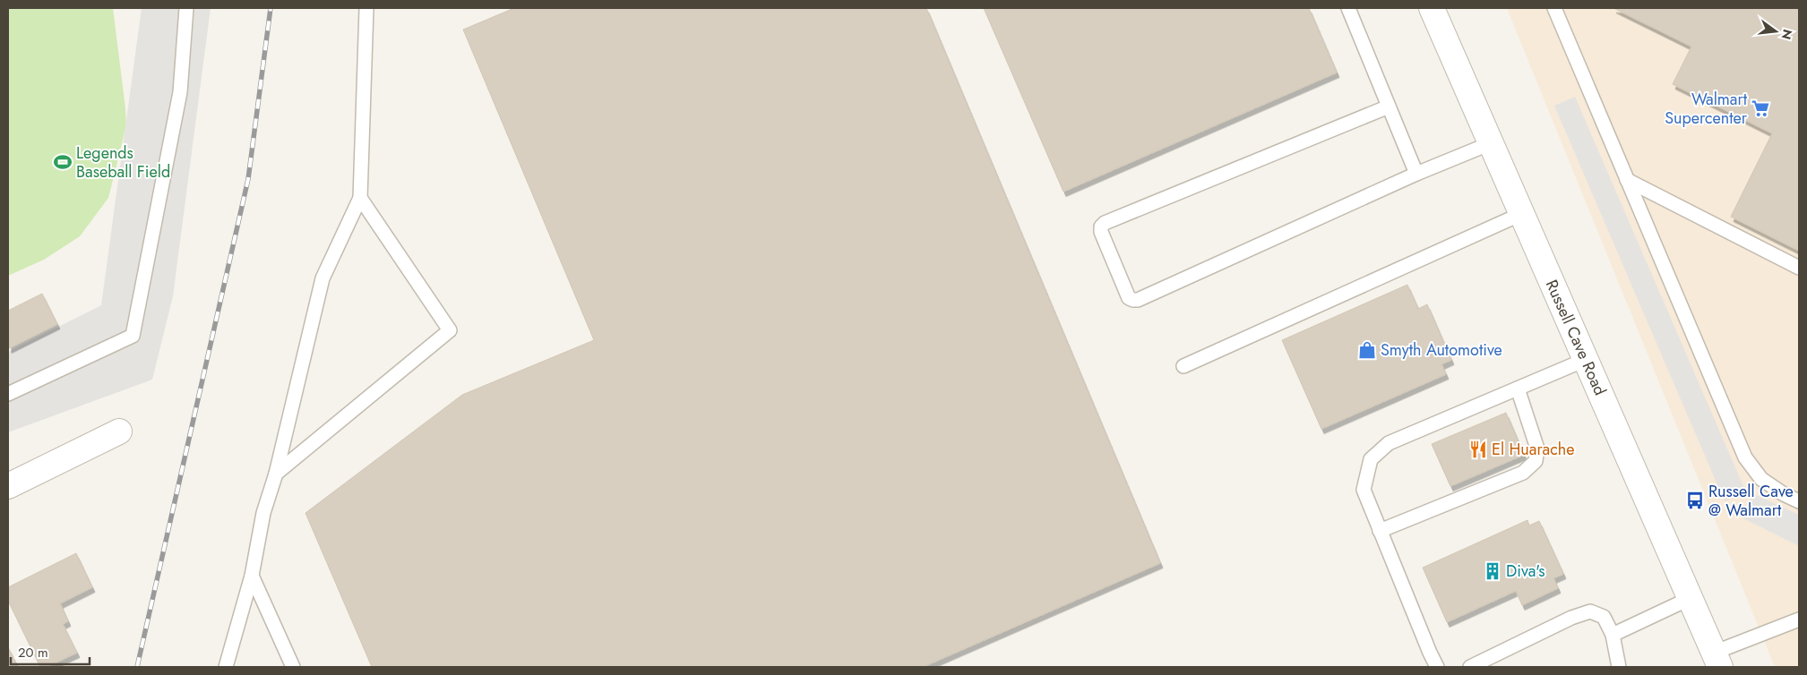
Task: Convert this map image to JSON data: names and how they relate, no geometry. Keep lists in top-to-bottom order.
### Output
{
  "streets": {
    "street": ["Russell Cave Road"]
  },
  "places": {
    "supermarket": ["Walmart Supercenter"],
    "sports": ["Legends Baseball Field"],
    "shop": ["Smyth Automotive"],
    "restaurant": ["El Huarache"],
    "bus stop": ["Russell Cave @ Walmart"],
    "building": ["Diva's"]
  },
  "scale_bar": "20 m",
  "north": "right"
}
